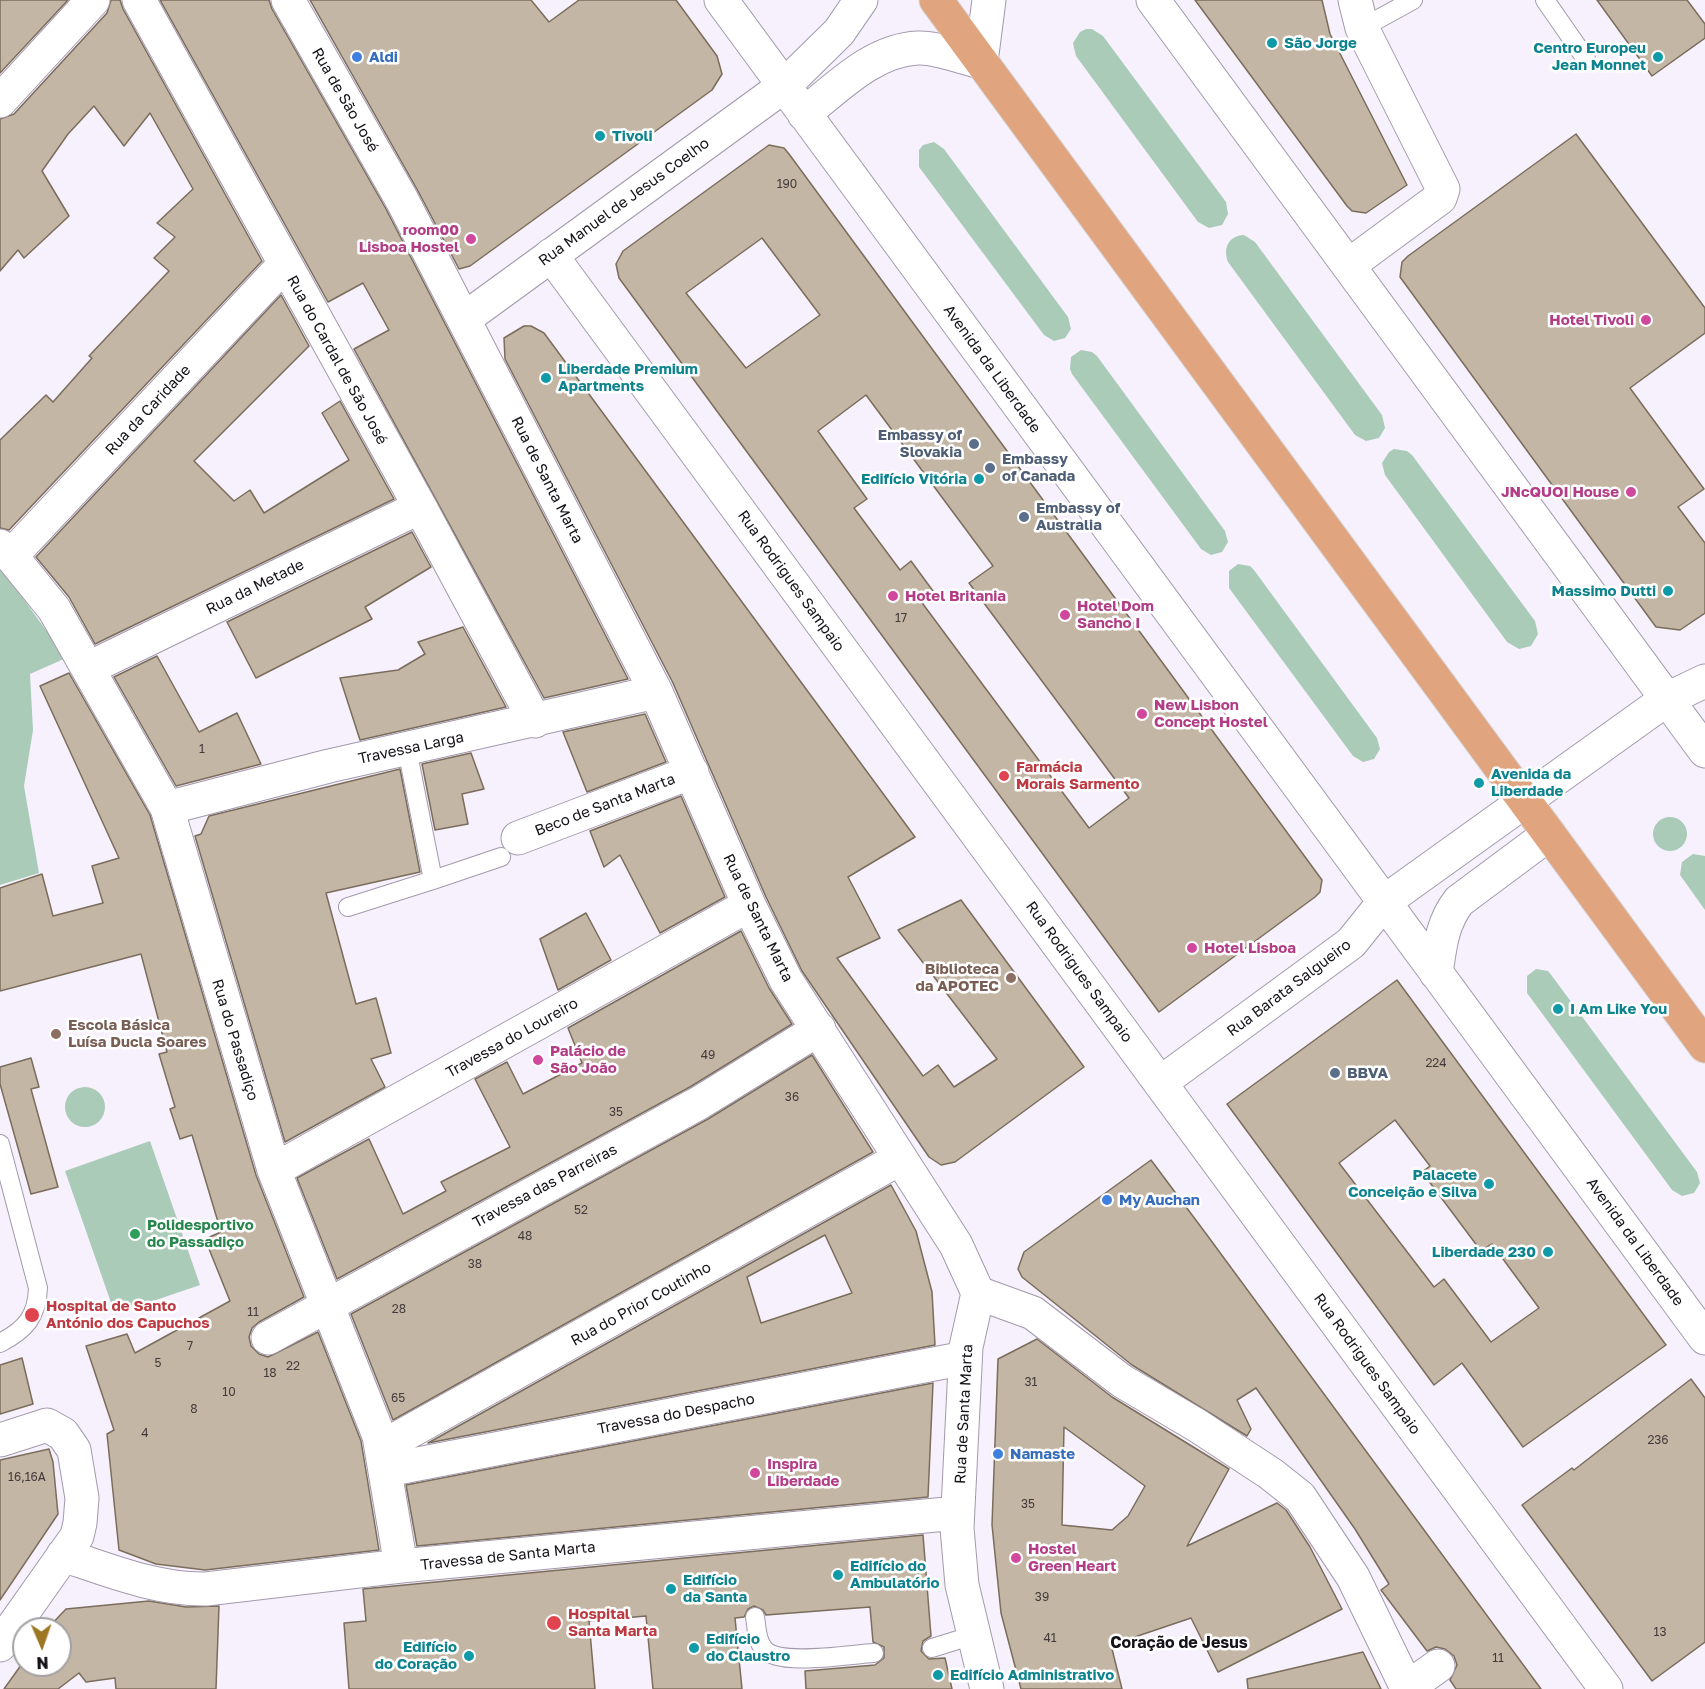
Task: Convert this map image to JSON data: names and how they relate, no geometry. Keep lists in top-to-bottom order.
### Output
{
  "streets": {
    "street": [
      "Rua de São José",
      "Rua Manuel de Jesus Coelho",
      "Rua do Cardal de São José",
      "Avenida da Liberdade",
      "Rua da Caridade",
      "Rua de Santa Marta",
      "Rua Rodrigues Sampaio",
      "Rua da Metade",
      "Travessa Larga",
      "Beco de Santa Marta",
      "Rua Barata Salgueiro",
      "Travessa do Loureiro",
      "Rua do Passadiço",
      "Travessa das Parreiras",
      "Rua do Prior Coutinho",
      "Travessa do Despacho",
      "Travessa de Santa Marta"
    ]
  },
  "crossings": [
    ["Rua de São José", "Rua de Santa Marta"],
    ["Rua Manuel de Jesus Coelho", "Avenida da Liberdade"],
    ["Rua Manuel de Jesus Coelho", "Rua de Santa Marta"],
    ["Rua Manuel de Jesus Coelho", "Rua Rodrigues Sampaio"],
    ["Rua do Cardal de São José", "Rua da Caridade"],
    ["Rua do Cardal de São José", "Rua da Metade"],
    ["Rua do Cardal de São José", "Travessa Larga"],
    ["Avenida da Liberdade", "Rua Barata Salgueiro"],
    ["Rua da Caridade", "Rua do Passadiço"],
    ["Rua de Santa Marta", "Travessa Larga"],
    ["Rua de Santa Marta", "Beco de Santa Marta"],
    ["Rua de Santa Marta", "Travessa do Loureiro"],
    ["Rua de Santa Marta", "Travessa das Parreiras"],
    ["Rua de Santa Marta", "Rua do Prior Coutinho"],
    ["Rua de Santa Marta", "Travessa do Despacho"],
    ["Rua de Santa Marta", "Travessa de Santa Marta"],
    ["Rua Rodrigues Sampaio", "Rua Barata Salgueiro"],
    ["Rua da Metade", "Rua do Passadiço"],
    ["Travessa Larga", "Rua do Passadiço"],
    ["Travessa do Loureiro", "Rua do Passadiço"],
    ["Rua do Passadiço", "Travessa das Parreiras"],
    ["Rua do Passadiço", "Rua do Prior Coutinho"],
    ["Rua do Passadiço", "Travessa do Despacho"],
    ["Rua do Passadiço", "Travessa de Santa Marta"],
    ["Rua do Prior Coutinho", "Travessa do Despacho"]
  ],
  "districts": ["Coração de Jesus"],
  "places": [
    "São Jorge",
    "Aldi",
    "Centro Europeu Jean Monnet",
    "Tivoli",
    "room00 Lisboa Hostel",
    "Hotel Tivoli",
    "Liberdade Premium Apartments",
    "Embassy of Slovakia",
    "Embassy of Canada",
    "Edifício Vitória",
    "JNcQUOI House",
    "Embassy of Australia",
    "Massimo Dutti",
    "Hotel Britania",
    "Hotel Dom Sancho I",
    "New Lisbon Concept Hostel",
    "Farmácia Morais Sarmento",
    "Avenida da Liberdade",
    "Hotel Lisboa",
    "Biblioteca da APOTEC",
    "I Am Like You",
    "Escola Básica Luísa Ducla Soares",
    "Palácio de São João",
    "BBVA",
    "Palacete Conceição e Silva",
    "My Auchan",
    "Polidesportivo do Passadiço",
    "Liberdade 230",
    "Hospital de Santo António dos Capuchos",
    "Namaste",
    "Inspira Liberdade",
    "Hostel Green Heart",
    "Edifício do Ambulatório",
    "Edifício da Santa",
    "Hospital Santa Marta",
    "Edifício do Claustro",
    "Edifício do Coração",
    "Edifício Administrativo"
  ],
  "house_numbers": [
    "190",
    "17",
    "1",
    "49",
    "224",
    "36",
    "35",
    "52",
    "48",
    "38",
    "28",
    "11",
    "7",
    "5",
    "22",
    "18",
    "31",
    "10",
    "65",
    "8",
    "4",
    "236",
    "16,16A",
    "35",
    "39",
    "13",
    "41",
    "11"
  ],
  "north": "bottom"
}
